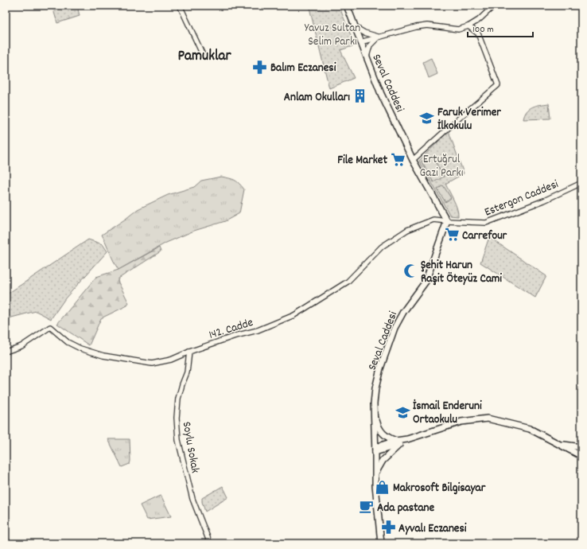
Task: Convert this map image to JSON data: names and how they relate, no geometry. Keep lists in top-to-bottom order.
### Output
{
  "streets": {
    "main road": ["Seval Caddesi"],
    "street": ["Estergon Caddesi", "142. Cadde", "Soylu Sokak"]
  },
  "crossings": [
    ["Seval Caddesi", "Estergon Caddesi"],
    ["Seval Caddesi", "142. Cadde"],
    ["Estergon Caddesi", "142. Cadde"],
    ["142. Cadde", "Soylu Sokak"]
  ],
  "districts": ["Pamuklar"],
  "parks": ["Yavuz Sultan Selim Parkı", "Ertuğrul Gazi Parkı"],
  "places": {
    "pharmacy": ["Balım Eczanesi", "Ayvalı Eczanesi"],
    "building": ["Anlam Okulları"],
    "school or university": ["Faruk Verimer İlkokulu", "İsmail Enderuni Ortaokulu"],
    "supermarket": ["File Market", "Carrefour"],
    "mosque": ["Şehit Harun Raşit Öteyüz Cami"],
    "shop": ["Makrosoft Bilgisayar"],
    "cafe": ["Ada pastane"]
  },
  "scale_bar": "100 m"
}
